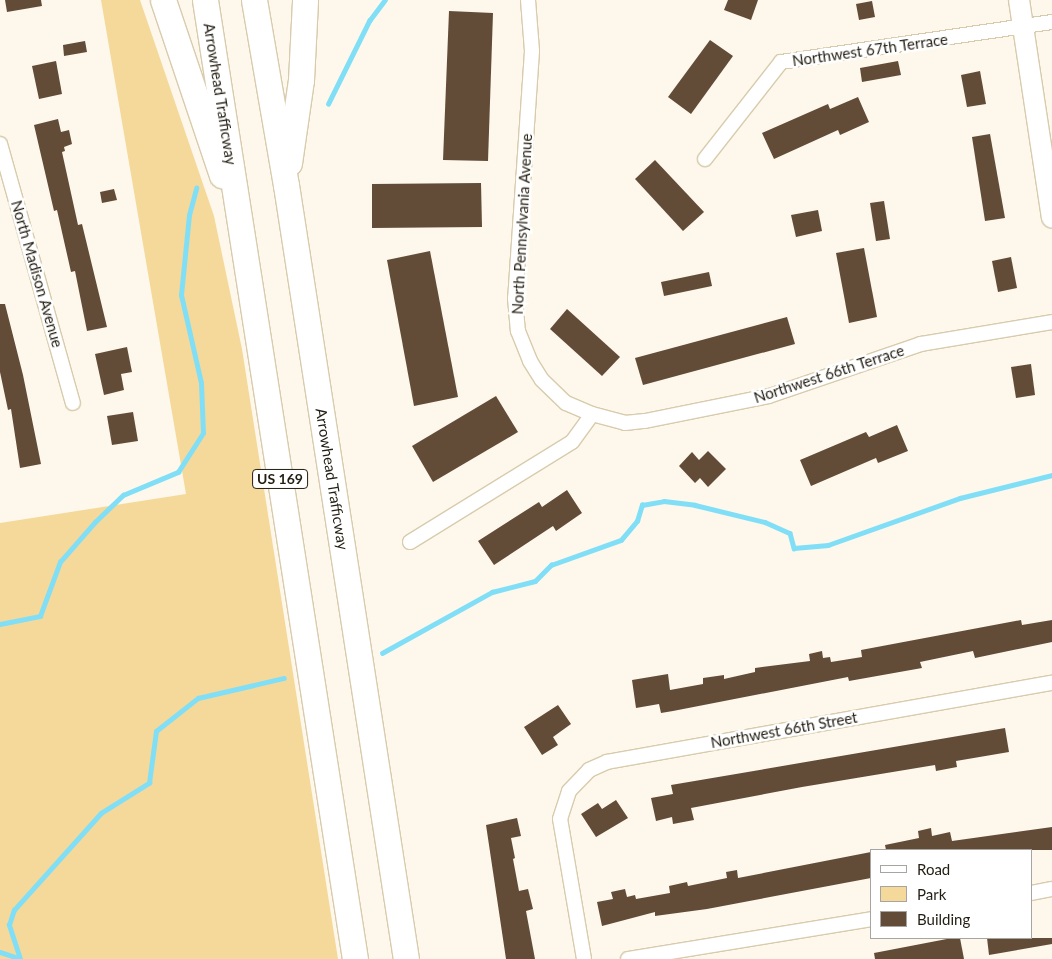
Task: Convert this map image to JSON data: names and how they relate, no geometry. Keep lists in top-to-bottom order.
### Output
{
  "streets": {
    "highway": ["Arrowhead Trafficway", "US 169"],
    "street": [
      "Northwest 67th Terrace",
      "North Pennsylvania Avenue",
      "North Madison Avenue",
      "Northwest 66th Terrace",
      "Northwest 66th Street"
    ]
  },
  "crossings": [
    ["North Pennsylvania Avenue", "Northwest 66th Terrace"]
  ],
  "legend": ["Road", "Park", "Building"]
}
